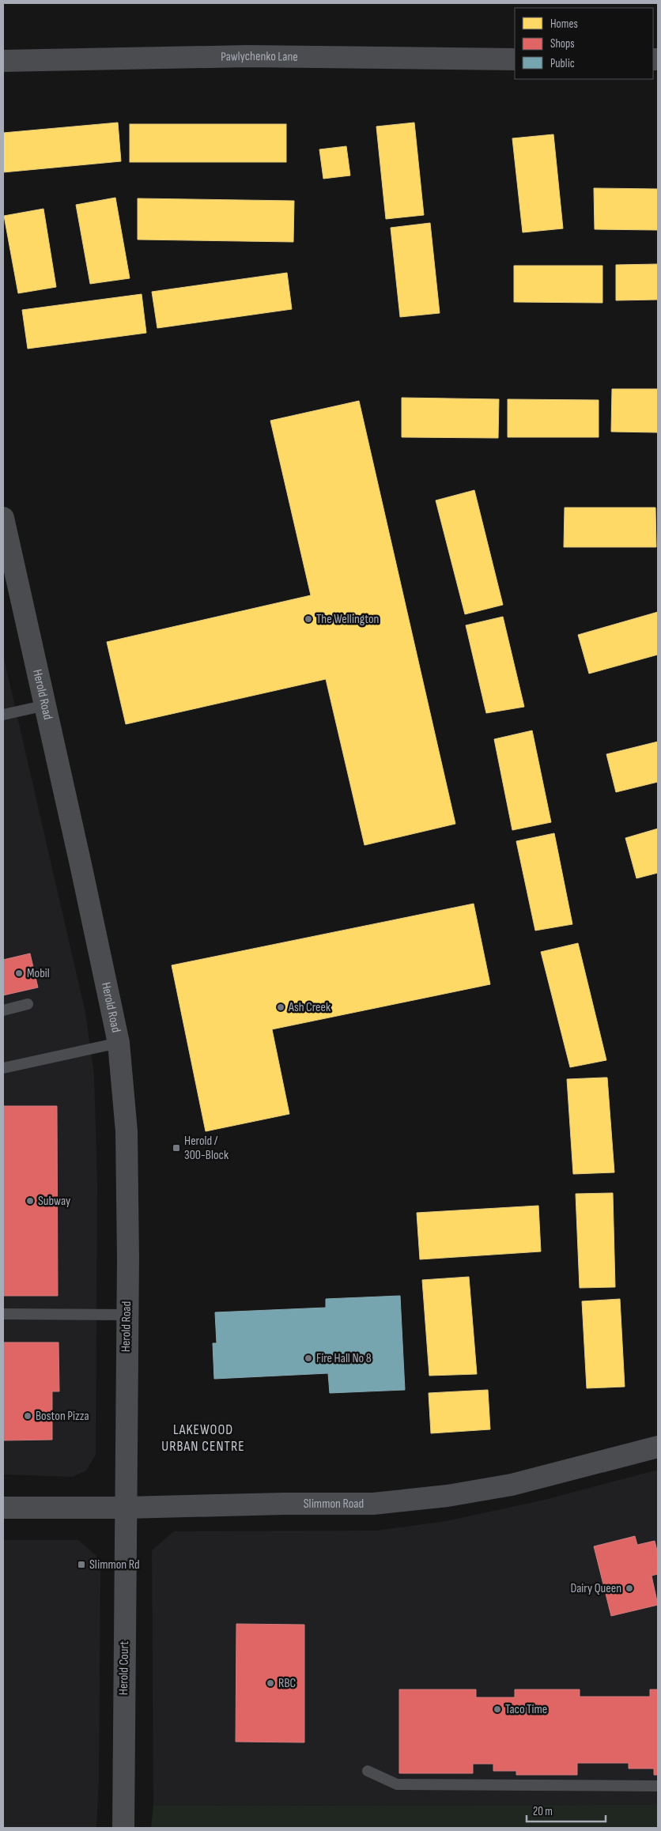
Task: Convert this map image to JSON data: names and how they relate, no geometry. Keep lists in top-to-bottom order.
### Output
{
  "streets": {
    "street": [
      "Pawlychenko Lane",
      "Herold Road",
      "Slimmon Road",
      "Herold Court"
    ]
  },
  "crossings": [
    ["Herold Road", "Slimmon Road"],
    ["Herold Road", "Herold Court"],
    ["Slimmon Road", "Herold Court"]
  ],
  "districts": ["LAKEWOOD URBAN CENTRE"],
  "places": {
    "other": [
      "The Wellington",
      "Mobil",
      "Ash Creek",
      "Subway",
      "Fire Hall No 8",
      "Boston Pizza",
      "Dairy Queen",
      "RBC",
      "Taco Time"
    ],
    "transit": ["Herold / 300-Block", "Slimmon Rd"]
  },
  "legend": ["Homes", "Shops", "Public"],
  "scale_bar": "20 m"
}
